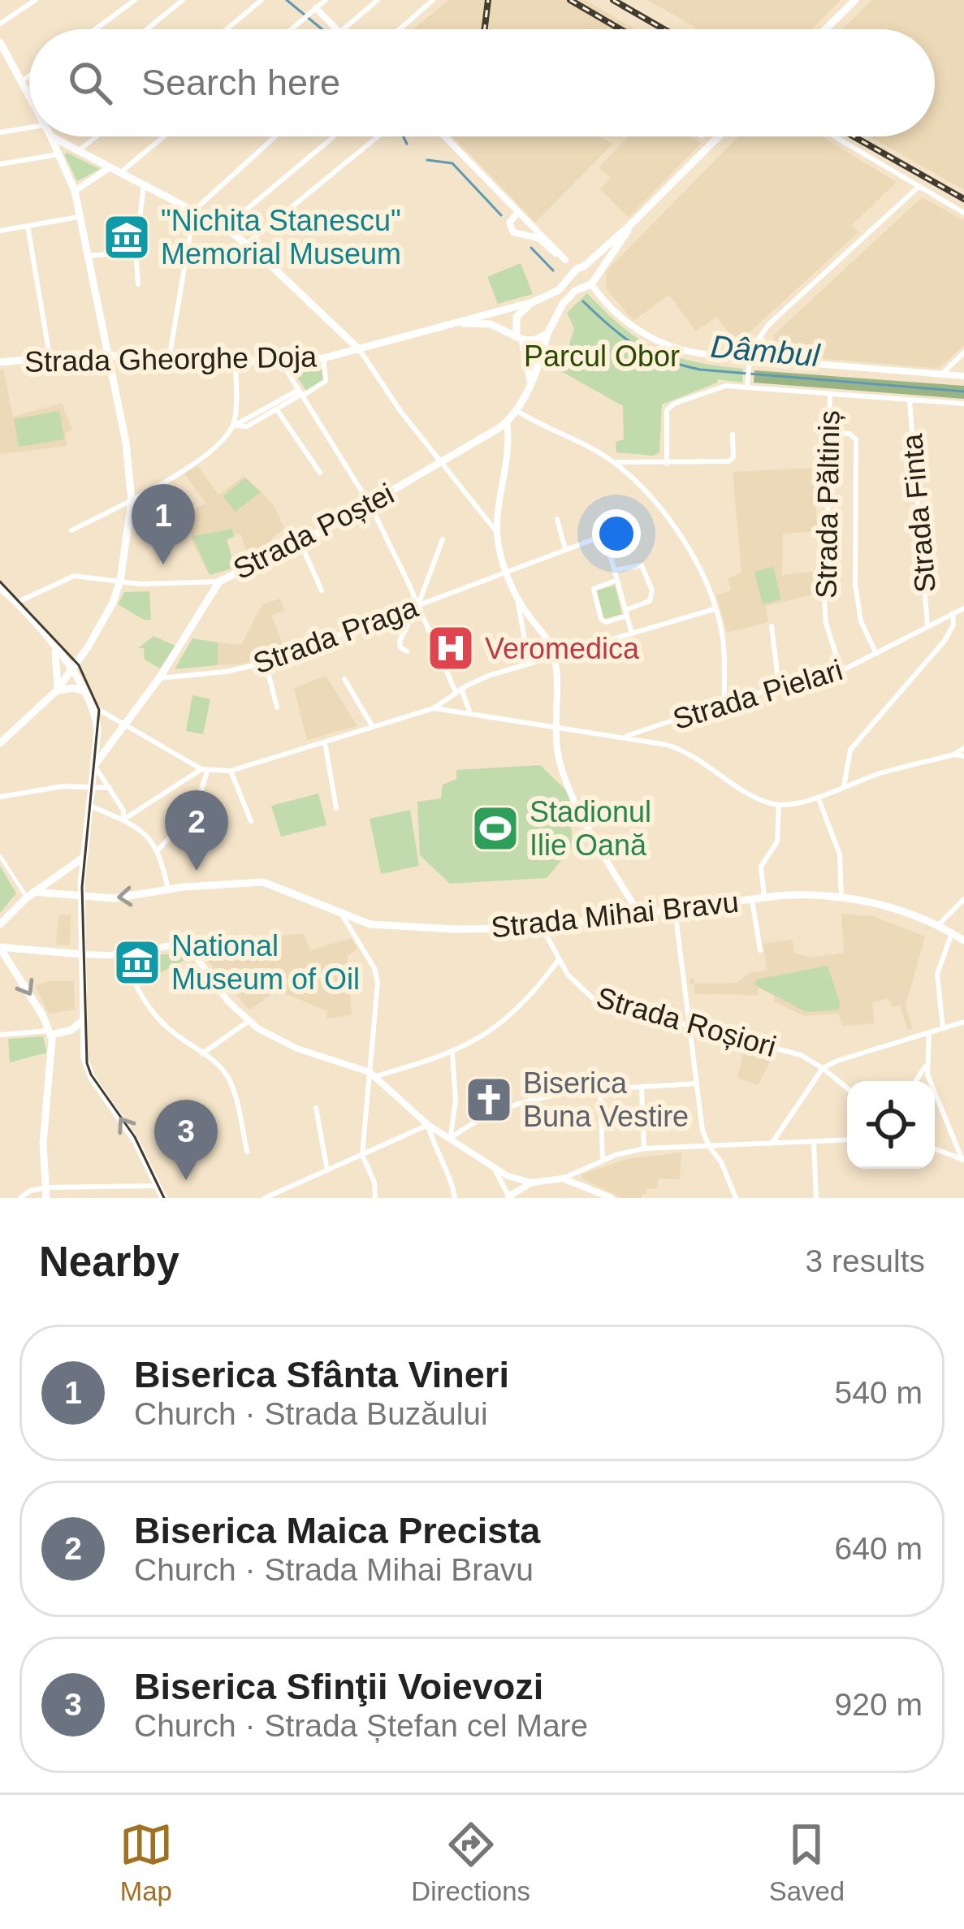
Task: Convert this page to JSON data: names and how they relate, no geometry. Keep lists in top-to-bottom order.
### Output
{
  "streets": {
    "main road": ["Strada Gheorghe Doja", "Strada Poștei", "Strada Mihai Bravu"],
    "street": [
      "Strada Păltiniș",
      "Strada Finta",
      "Strada Praga",
      "Strada Pielari",
      "Strada Roșiori"
    ]
  },
  "crossings": [
    ["Strada Gheorghe Doja", "Strada Poștei"],
    ["Strada Păltiniș", "Strada Pielari"],
    ["Strada Finta", "Strada Pielari"],
    ["Strada Poștei", "Strada Praga"],
    ["Strada Mihai Bravu", "Strada Roșiori"]
  ],
  "water": ["Dâmbul"],
  "parks": ["Parcul Obor"],
  "places": {
    "museum": ["\"Nichita Stanescu\" Memorial Museum", "National Museum of Oil"],
    "hospital": ["Veromedica"],
    "sports": ["Stadionul Ilie Oană"],
    "church": ["Biserica Buna Vestire"]
  },
  "page": {
    "search": "Search here",
    "pins": ["1", "2", "3"],
    "heading": ["Nearby", "3 results"],
    "list": [
      {
        "mark": "1",
        "name": "Biserica Sfânta Vineri",
        "note": "Church · Strada Buzăului",
        "value": "540 m"
      },
      {
        "mark": "2",
        "name": "Biserica Maica Precista",
        "note": "Church · Strada Mihai Bravu",
        "value": "640 m"
      },
      {
        "mark": "3",
        "name": "Biserica Sfinţii Voievozi",
        "note": "Church · Strada Ștefan cel Mare",
        "value": "920 m"
      }
    ],
    "nav": ["Map", "Directions", "Saved"]
  }
}
